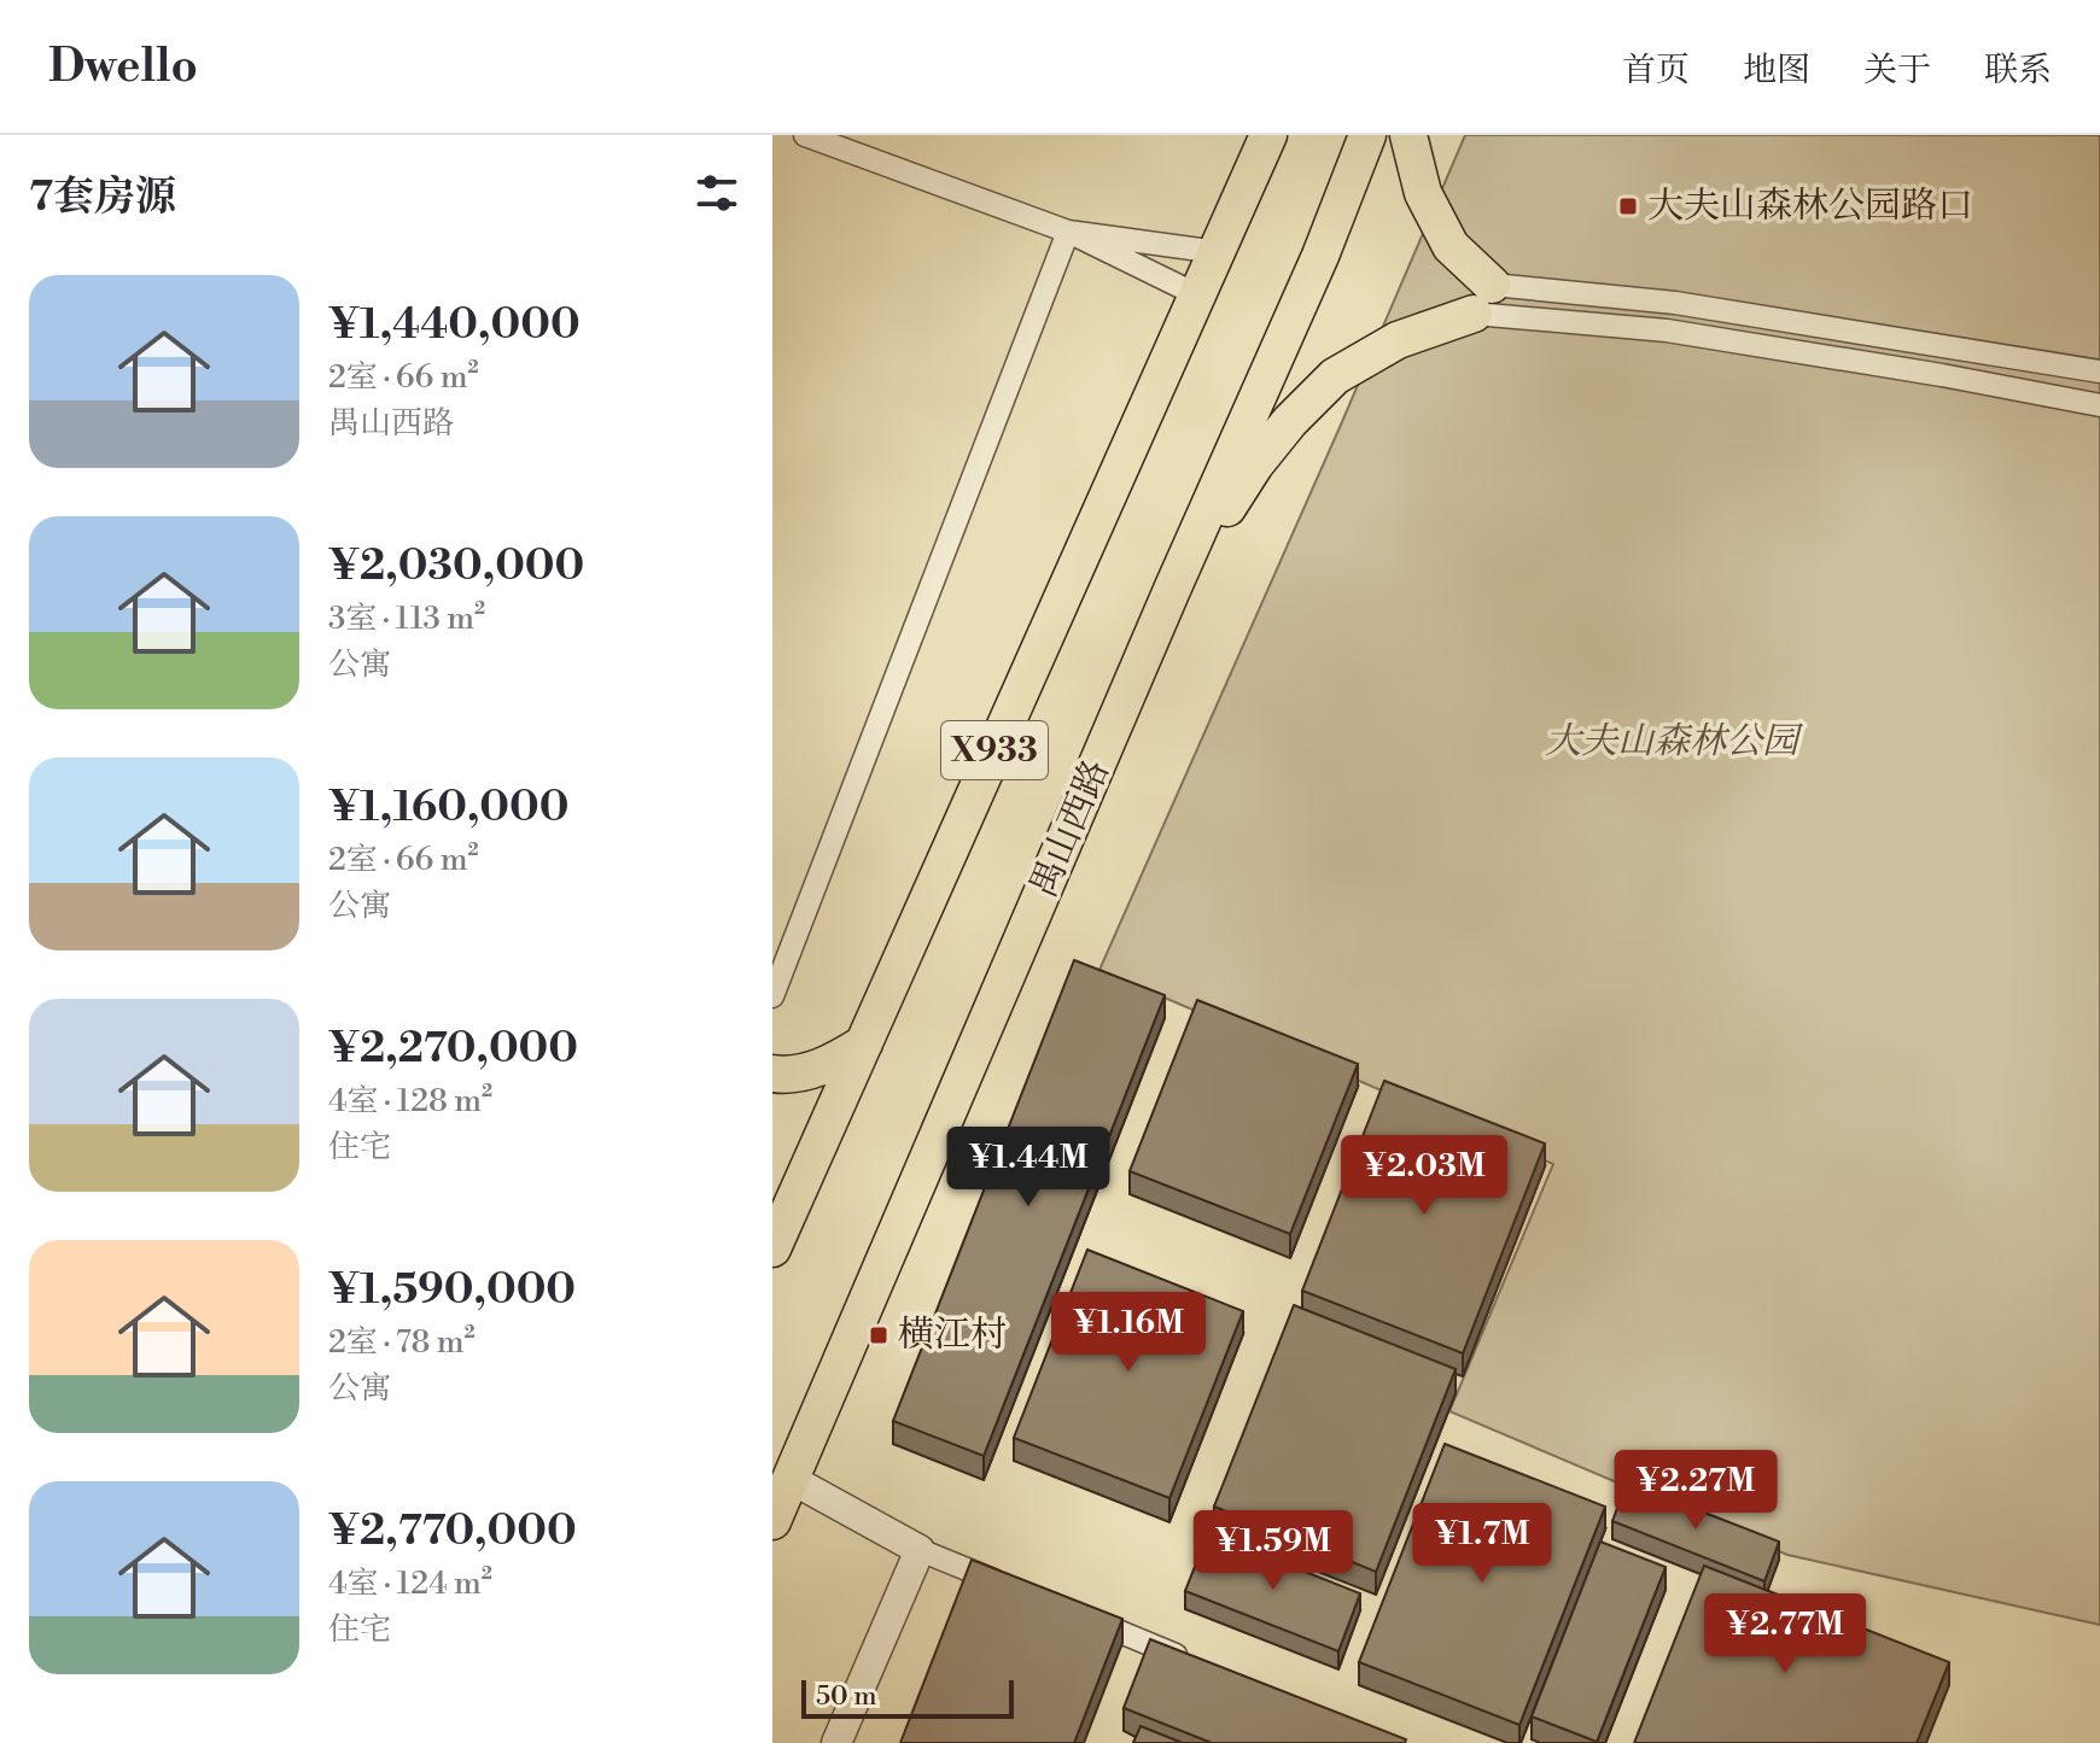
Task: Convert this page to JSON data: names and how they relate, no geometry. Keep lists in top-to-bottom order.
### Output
{
  "streets": {
    "main road": ["X933", "禺山西路"]
  },
  "parks": ["大夫山森林公园"],
  "places": {
    "transit": ["大夫山森林公园路口", "横江村"]
  },
  "scale_bar": "50 m",
  "page": {
    "header": "Dwello",
    "nav": [
      "首页",
      "地图",
      "关于",
      "联系"
    ],
    "heading": "7套房源",
    "list": [
      {
        "name": "¥1,440,000",
        "note": "2室 · 66 m² · 禺山西路"
      },
      {
        "name": "¥2,030,000",
        "note": "3室 · 113 m² · 公寓"
      },
      {
        "name": "¥1,160,000",
        "note": "2室 · 66 m² · 公寓"
      },
      {
        "name": "¥2,270,000",
        "note": "4室 · 128 m² · 住宅"
      },
      {
        "name": "¥1,590,000",
        "note": "2室 · 78 m² · 公寓"
      },
      {
        "name": "¥2,770,000",
        "note": "4室 · 124 m² · 住宅"
      }
    ],
    "price": [
      "¥1.44M",
      "¥2.03M",
      "¥1.16M",
      "¥2.27M",
      "¥1.7M",
      "¥1.59M",
      "¥2.77M"
    ],
    "scale": "50 m"
  }
}
